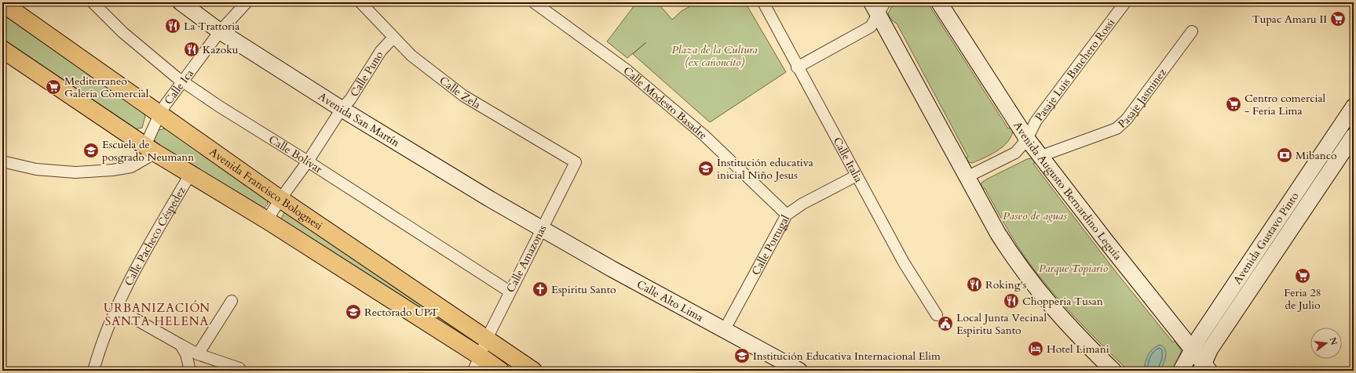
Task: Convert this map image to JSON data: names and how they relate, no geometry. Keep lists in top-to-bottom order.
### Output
{
  "streets": {
    "main road": [
      "Avenida San Martín",
      "Avenida Francisco Bolognesi",
      "Avenida Augusto Bernardino Leguía",
      "Avenida Gustavo Pinto",
      "Calle Alto Lima"
    ],
    "street": [
      "Pasaje Luis Banchero Rossi",
      "Calle Puno",
      "Calle Ica",
      "Calle Zela",
      "Pasaje Jasminez",
      "Calle Modesto Basadre",
      "Calle Bolívar",
      "Calle Italia",
      "Calle Pacheco Céspedez",
      "Calle Portugal",
      "Calle Amazonas"
    ]
  },
  "crossings": [
    ["Pasaje Luis Banchero Rossi", "Avenida Augusto Bernardino Leguía"],
    ["Calle Puno", "Calle Zela"],
    ["Calle Puno", "Avenida San Martín"],
    ["Calle Puno", "Calle Bolívar"],
    ["Calle Puno", "Avenida Francisco Bolognesi"],
    ["Calle Ica", "Avenida San Martín"],
    ["Calle Ica", "Calle Bolívar"],
    ["Calle Ica", "Avenida Francisco Bolognesi"],
    ["Calle Zela", "Calle Amazonas"],
    ["Pasaje Jasminez", "Avenida Augusto Bernardino Leguía"],
    ["Calle Modesto Basadre", "Calle Portugal"],
    ["Avenida San Martín", "Calle Amazonas"],
    ["Avenida San Martín", "Calle Alto Lima"],
    ["Calle Bolívar", "Calle Amazonas"],
    ["Calle Italia", "Calle Portugal"],
    ["Avenida Francisco Bolognesi", "Calle Amazonas"],
    ["Avenida Augusto Bernardino Leguía", "Avenida Gustavo Pinto"],
    ["Calle Portugal", "Calle Alto Lima"],
    ["Calle Amazonas", "Calle Alto Lima"]
  ],
  "districts": ["URBANIZACIÓN SANTA HELENA"],
  "parks": ["Plaza de la Cultura (ex cañoncito)", "Paseo de aguas", "Parque Topiario"],
  "places": {
    "supermarket": [
      "Tupac Amaru II",
      "Mediterraneo Galeria Comercial",
      "Centro comercial - Feria Lima",
      "Feria 28 de Julio"
    ],
    "restaurant": [
      "La Trattoria",
      "Kazoku",
      "Roking's",
      "Chopperia Tusan"
    ],
    "school or university": [
      "Escuela de posgrado Neumann",
      "Institución educativa inicial Niño Jesus",
      "Rectorado UPT",
      "Institución Educativa Internacional Elim"
    ],
    "bank": ["Mibanco"],
    "church": ["Espiritu Santo"],
    "public building": ["Local Junta Vecinal Espiritu Santo"],
    "hotel": ["Hotel Limani"]
  },
  "north": "right"
}
